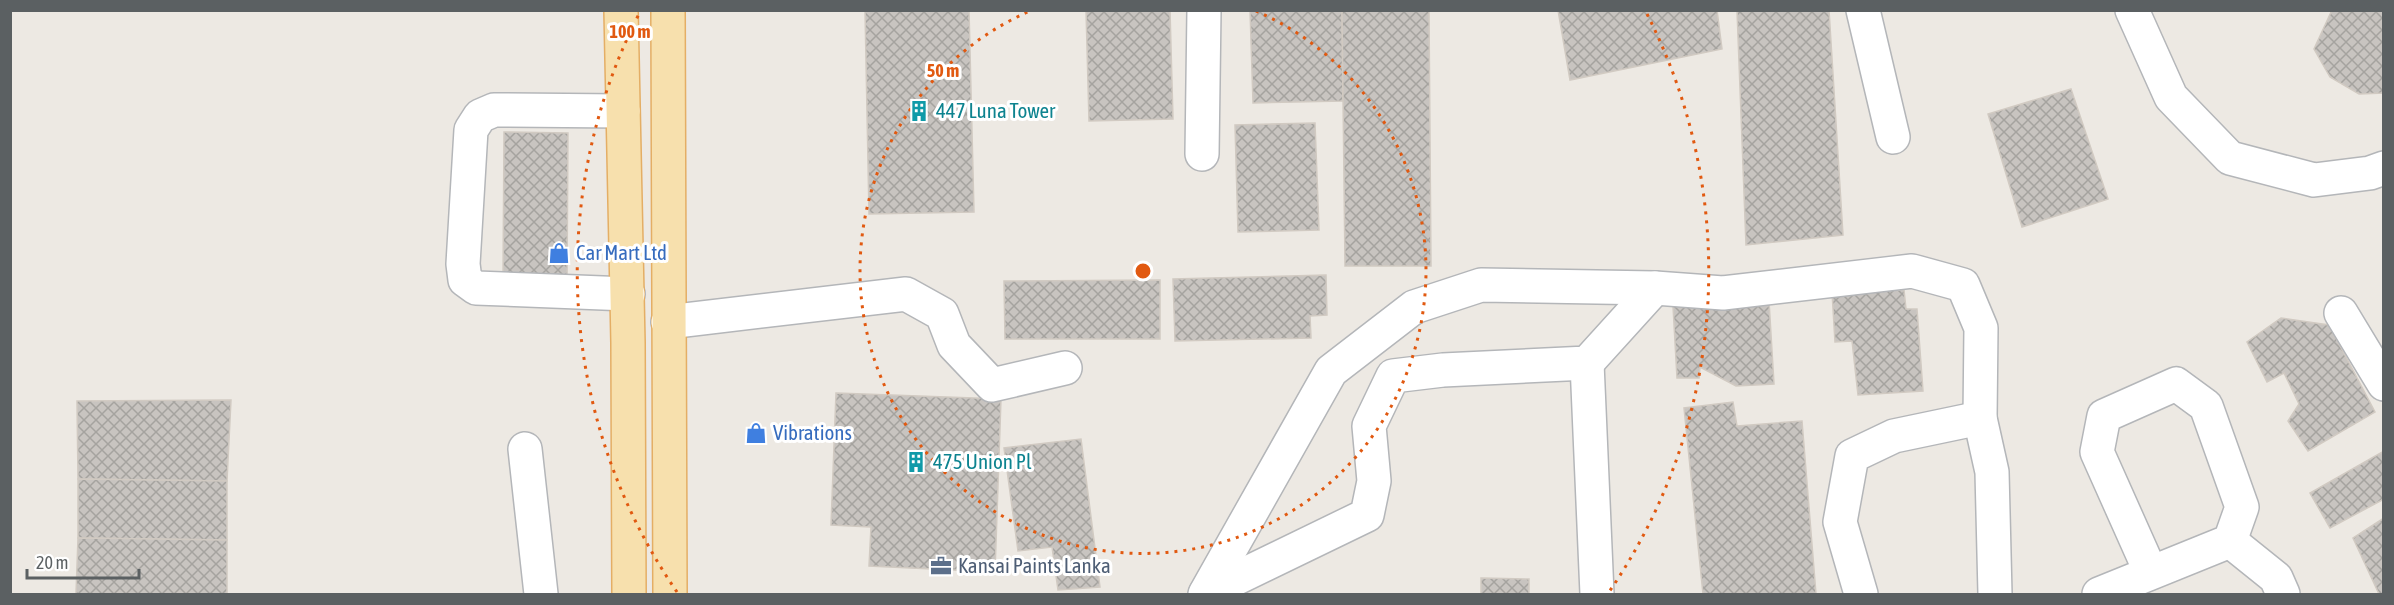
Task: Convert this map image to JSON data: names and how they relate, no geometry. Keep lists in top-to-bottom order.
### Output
{
  "places": {
    "building": ["447 Luna Tower", "475 Union Pl"],
    "shop": ["Car Mart Ltd", "Vibrations"],
    "office": ["Kansai Paints Lanka"]
  },
  "scale_bar": "20 m",
  "rings": ["100 m", "50 m"]
}
